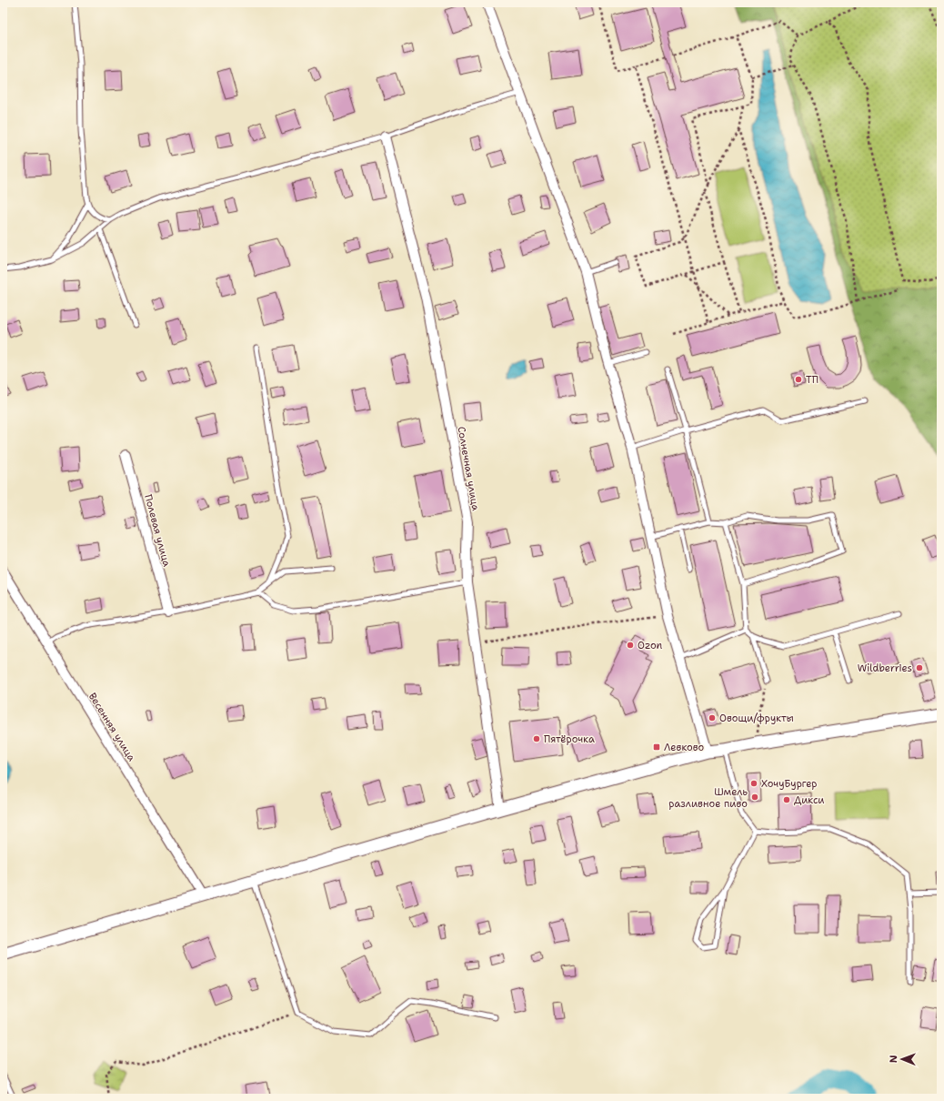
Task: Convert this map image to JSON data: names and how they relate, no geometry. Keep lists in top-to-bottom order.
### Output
{
  "streets": {
    "street": ["Солнечная улица", "Полевая улица", "Весенняя улица"]
  },
  "places": {
    "other": [
      "ТП",
      "Ozon",
      "Wildberries",
      "Овощи/фрукты",
      "Пятёрочка",
      "ХочуБургер",
      "Шмель разливное пиво",
      "Дикси"
    ],
    "transit": ["Левково"]
  },
  "north": "left"
}
